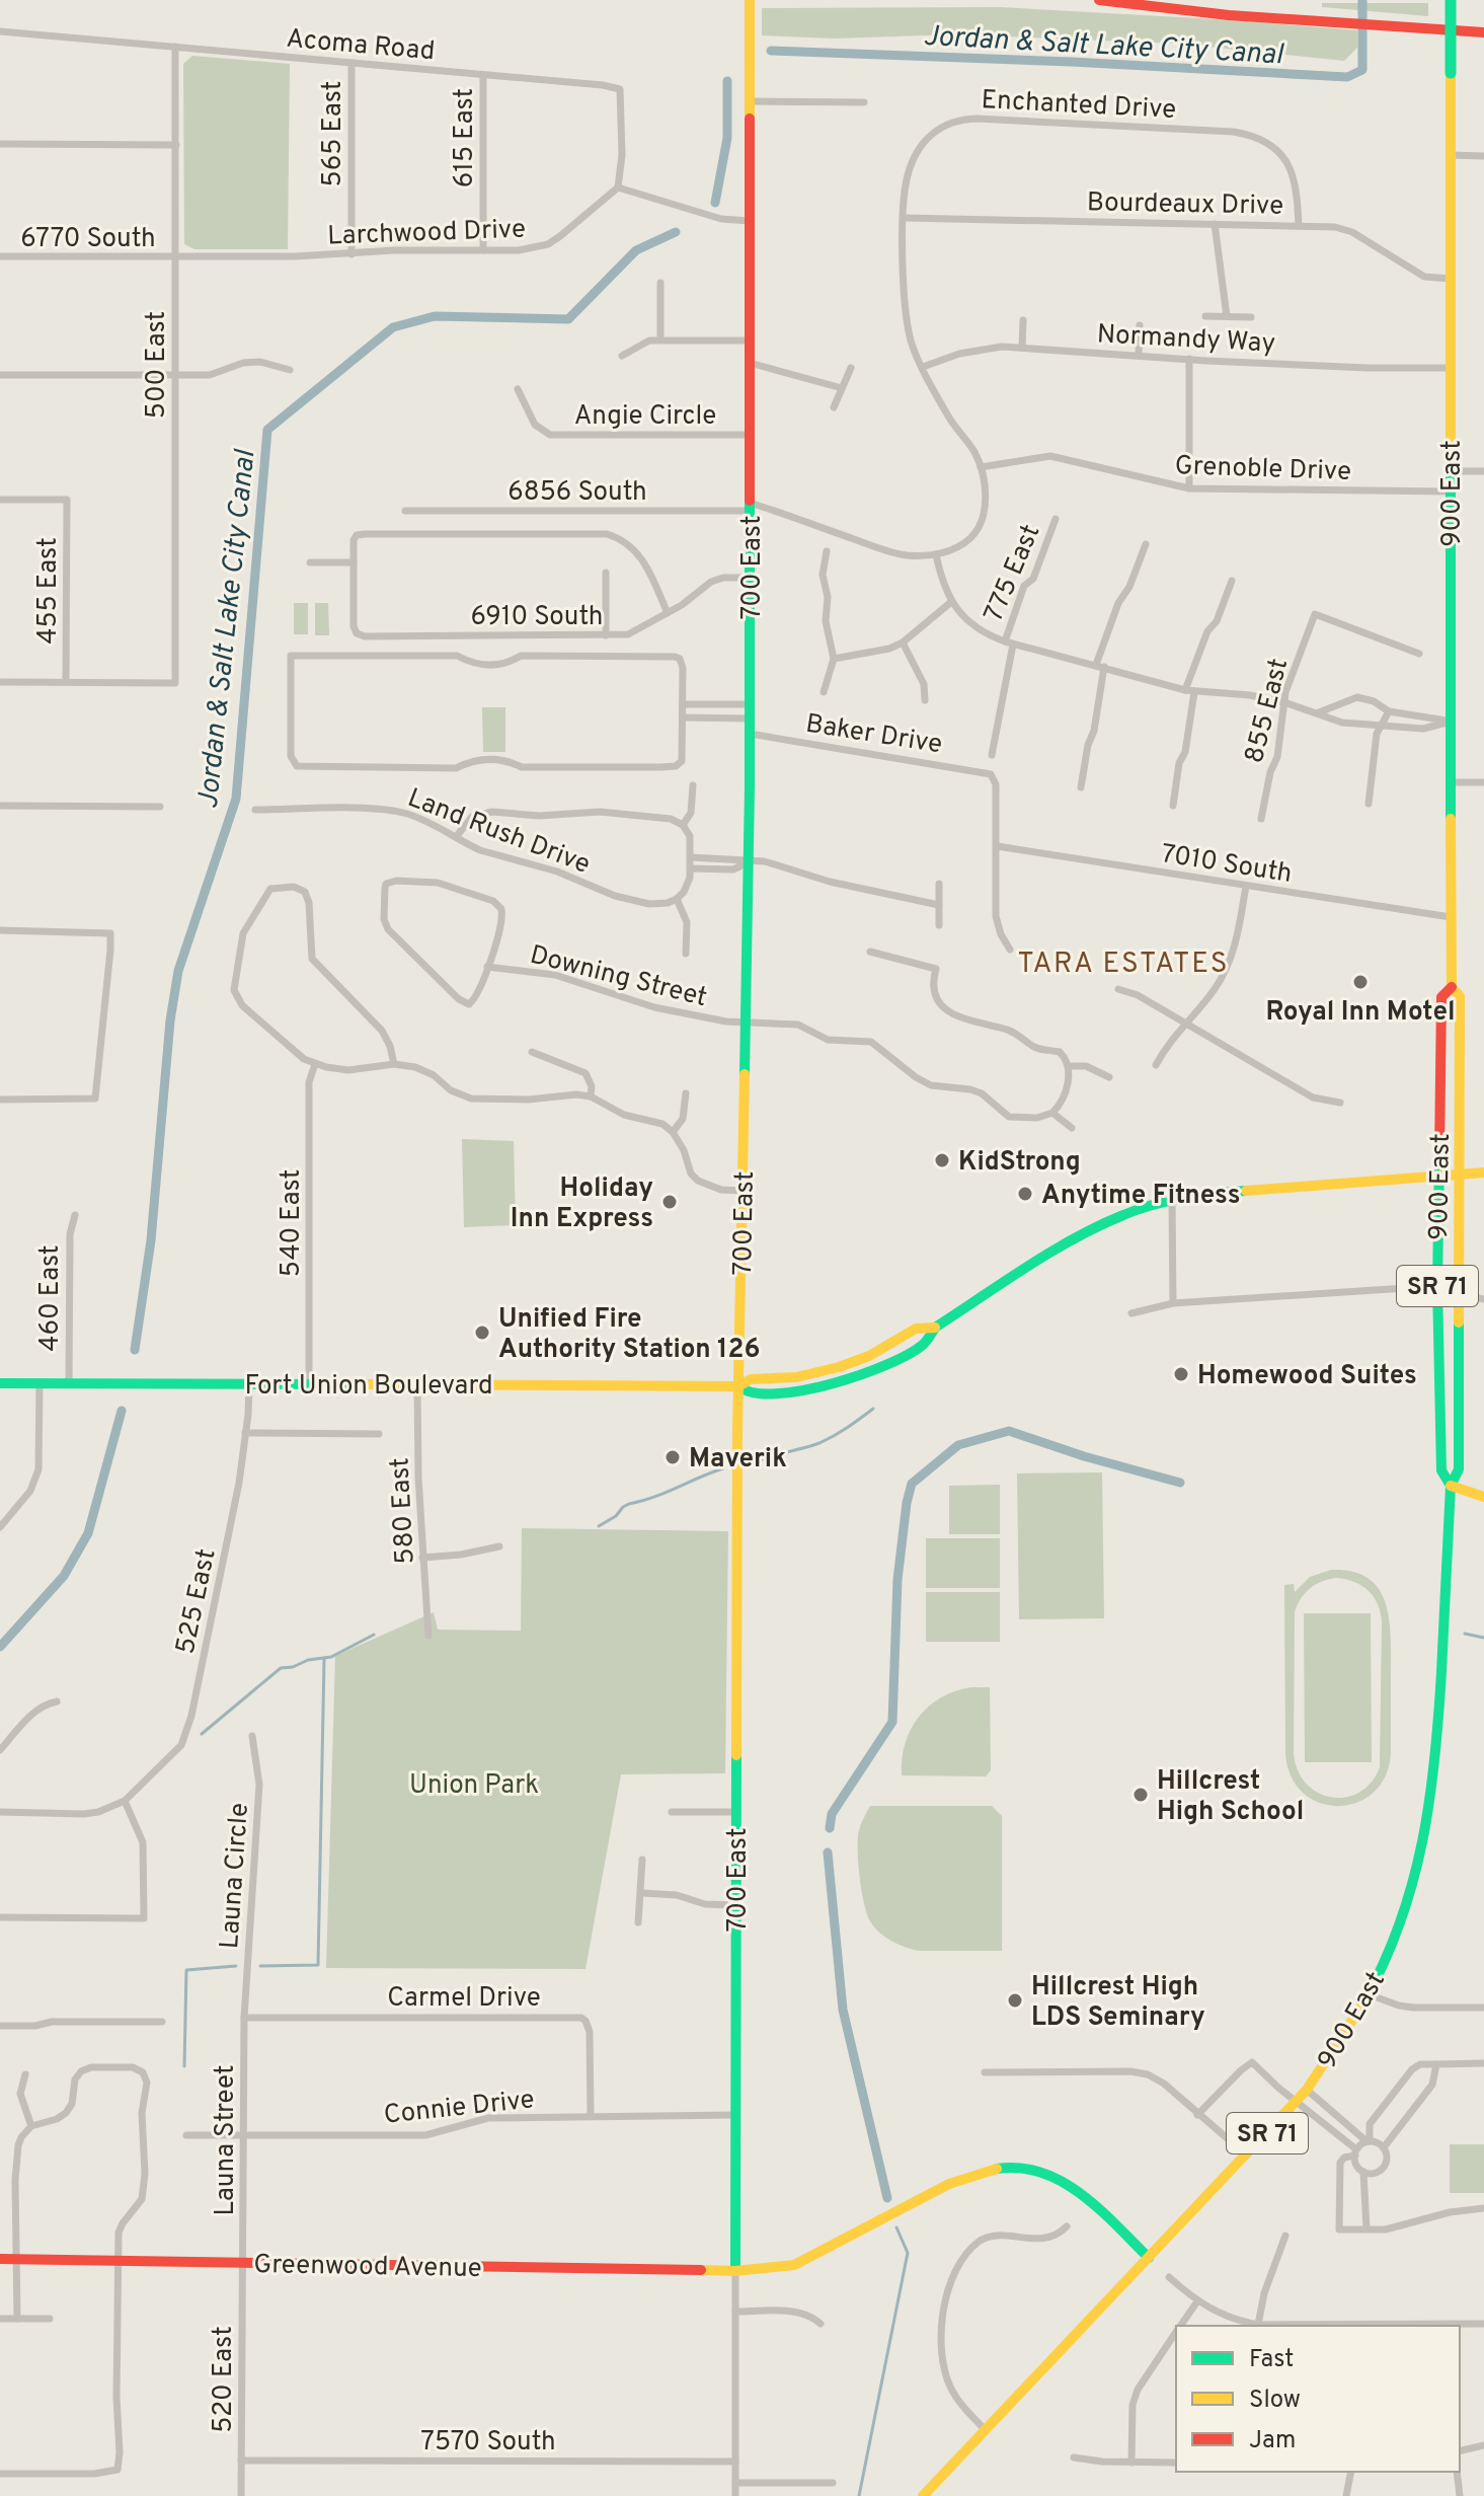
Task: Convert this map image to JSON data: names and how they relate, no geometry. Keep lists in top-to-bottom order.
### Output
{
  "streets": {
    "main road": [
      "900 East",
      "700 East",
      "SR 71",
      "Fort Union Boulevard",
      "Greenwood Avenue"
    ],
    "street": [
      "Acoma Road",
      "Enchanted Drive",
      "565 East",
      "615 East",
      "Bourdeaux Drive",
      "Larchwood Drive",
      "6770 South",
      "Normandy Way",
      "500 East",
      "Angie Circle",
      "Grenoble Drive",
      "6856 South",
      "775 East",
      "455 East",
      "6910 South",
      "855 East",
      "Baker Drive",
      "Land Rush Drive",
      "7010 South",
      "Downing Street",
      "540 East",
      "460 East",
      "580 East",
      "525 East",
      "Launa Circle",
      "Carmel Drive",
      "Connie Drive",
      "Launa Street",
      "520 East",
      "7570 South"
    ]
  },
  "crossings": [
    ["Acoma Road", "565 East"],
    ["Acoma Road", "615 East"],
    ["Acoma Road", "Larchwood Drive"],
    ["Acoma Road", "500 East"],
    ["Enchanted Drive", "Bourdeaux Drive"],
    ["Enchanted Drive", "Normandy Way"],
    ["Enchanted Drive", "Grenoble Drive"],
    ["Enchanted Drive", "6856 South"],
    ["Enchanted Drive", "700 East"],
    ["565 East", "Larchwood Drive"],
    ["615 East", "Larchwood Drive"],
    ["Bourdeaux Drive", "900 East"],
    ["Larchwood Drive", "6770 South"],
    ["Larchwood Drive", "500 East"],
    ["6770 South", "500 East"],
    ["Normandy Way", "900 East"],
    ["500 East", "455 East"],
    ["Angie Circle", "700 East"],
    ["Grenoble Drive", "900 East"],
    ["6856 South", "700 East"],
    ["900 East", "7010 South"],
    ["900 East", "SR 71"],
    ["900 East", "Fort Union Boulevard"],
    ["900 East", "Greenwood Avenue"],
    ["700 East", "6910 South"],
    ["700 East", "Baker Drive"],
    ["700 East", "Downing Street"],
    ["700 East", "Fort Union Boulevard"],
    ["700 East", "Connie Drive"],
    ["700 East", "Greenwood Avenue"],
    ["700 East", "7570 South"],
    ["Baker Drive", "7010 South"],
    ["540 East", "Fort Union Boulevard"],
    ["460 East", "Fort Union Boulevard"],
    ["Fort Union Boulevard", "580 East"],
    ["Fort Union Boulevard", "525 East"],
    ["Launa Circle", "Carmel Drive"],
    ["Launa Circle", "Launa Street"],
    ["Carmel Drive", "Connie Drive"],
    ["Carmel Drive", "Launa Street"],
    ["Connie Drive", "Launa Street"],
    ["Launa Street", "Greenwood Avenue"],
    ["Launa Street", "520 East"],
    ["Greenwood Avenue", "520 East"],
    ["520 East", "7570 South"]
  ],
  "districts": ["TARA ESTATES"],
  "water": ["Jordan & Salt Lake City Canal"],
  "parks": ["Union Park"],
  "places": [
    "Royal Inn Motel",
    "KidStrong",
    "Anytime Fitness",
    "Holiday Inn Express",
    "Unified Fire Authority Station 126",
    "Homewood Suites",
    "Maverik",
    "Hillcrest High School",
    "Hillcrest High LDS Seminary"
  ],
  "legend": ["Fast", "Slow", "Jam"]
}
